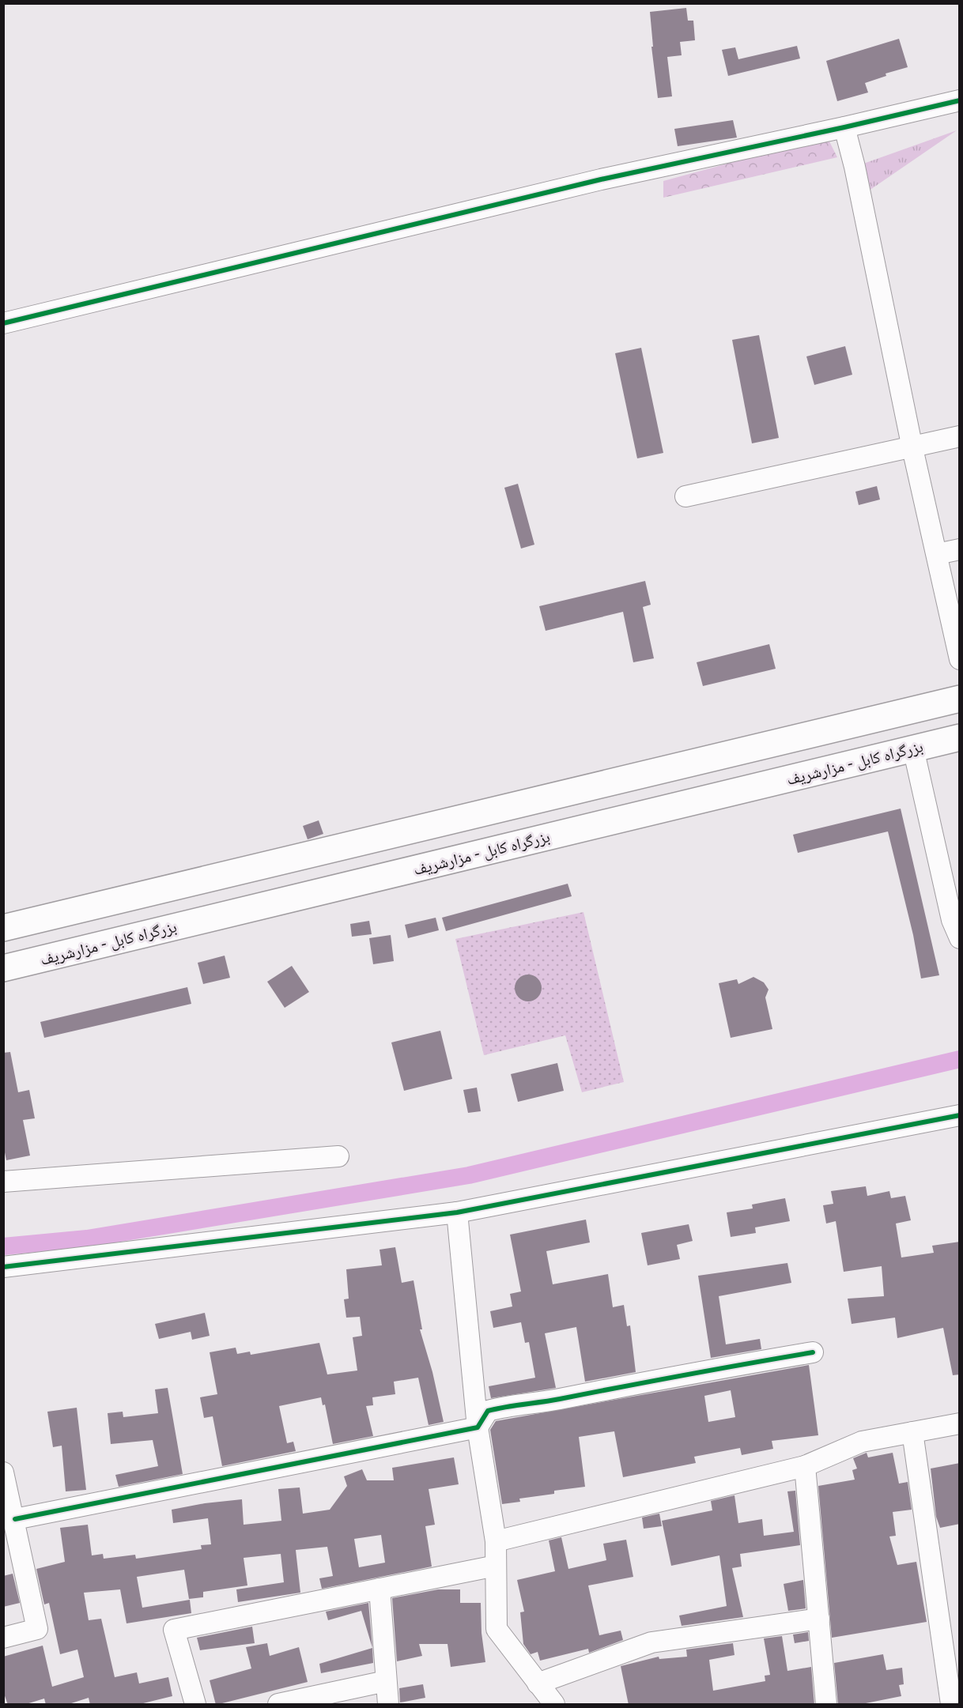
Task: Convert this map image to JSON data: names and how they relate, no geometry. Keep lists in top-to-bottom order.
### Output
{
  "streets": {
    "highway": ["بزرگراه کابل - مزارشریف"]
  }
}
